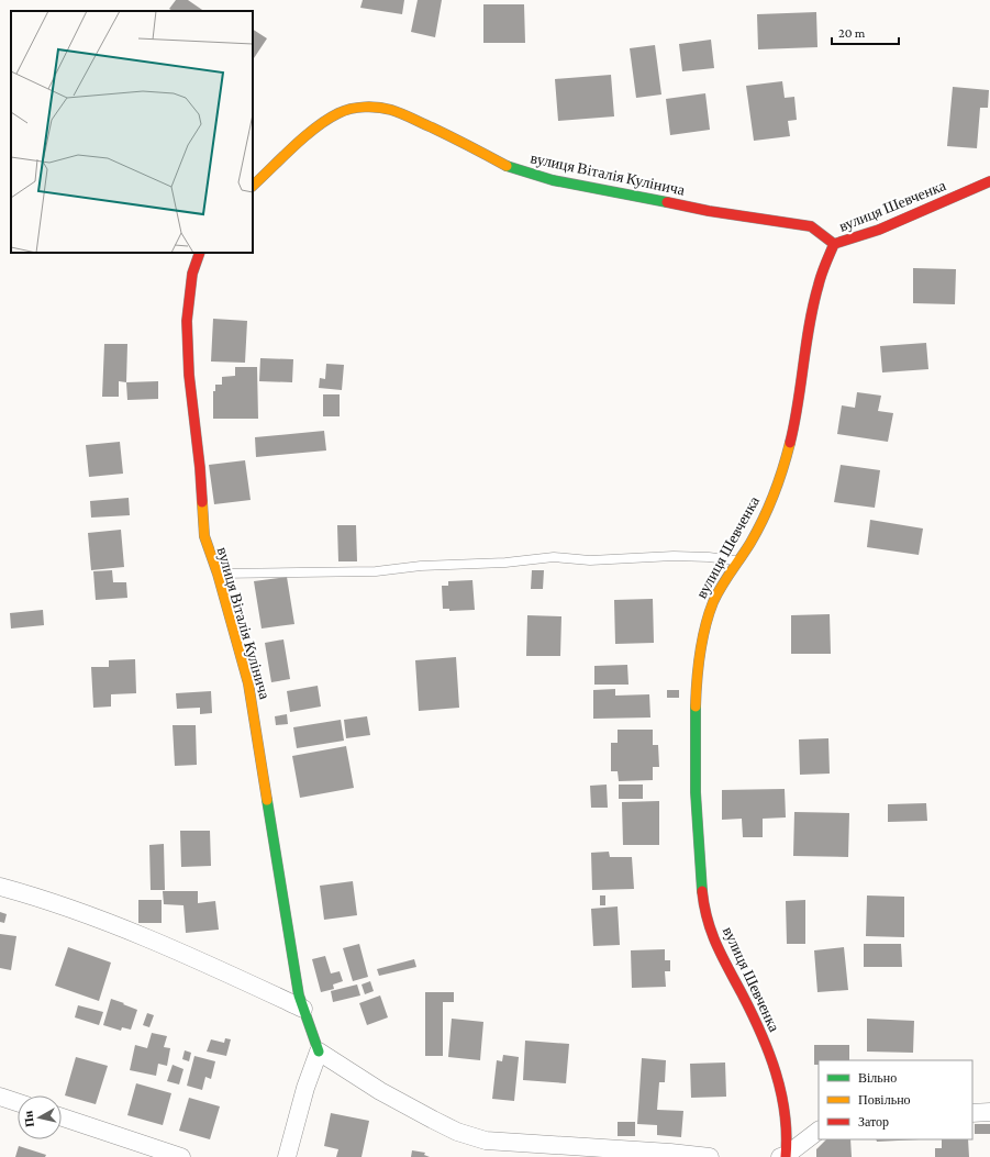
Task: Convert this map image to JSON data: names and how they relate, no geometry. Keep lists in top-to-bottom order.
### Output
{
  "streets": {
    "street": ["вулиця Віталія Кулінича", "вулиця Шевченка"]
  },
  "crossings": [
    ["вулиця Віталія Кулінича", "вулиця Шевченка"]
  ],
  "legend": ["Вільно", "Повільно", "Затор"],
  "scale_bar": "20 m",
  "north": "left"
}
